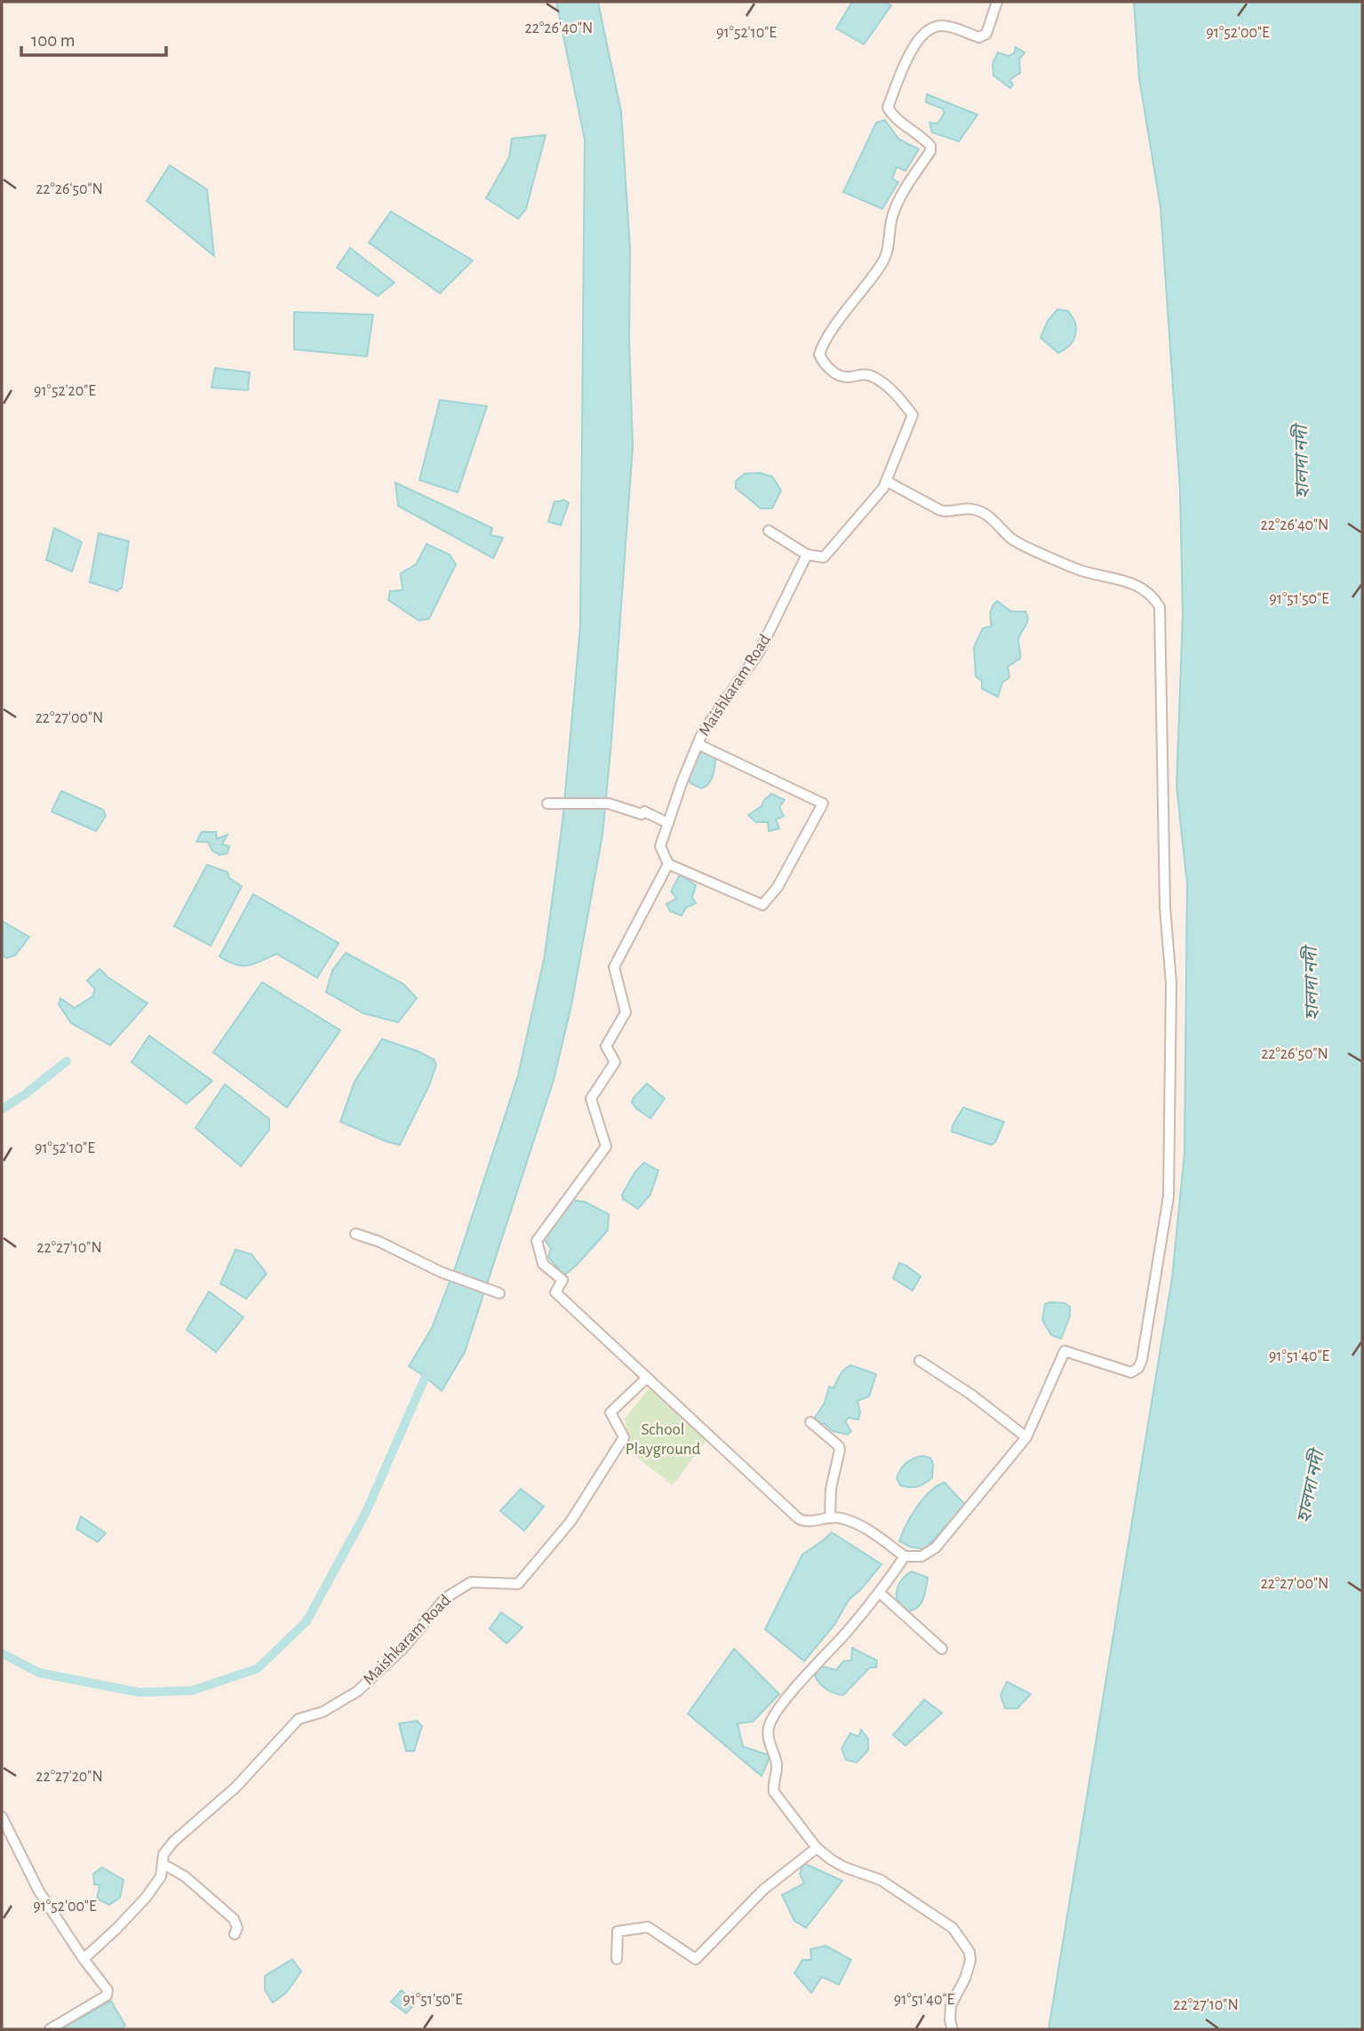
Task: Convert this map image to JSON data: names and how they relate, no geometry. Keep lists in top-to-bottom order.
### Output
{
  "streets": {
    "street": ["Maishkaram Road"]
  },
  "water": ["হালদা নদী"],
  "parks": ["School Playground"],
  "scale_bar": "100 m",
  "coordinates": [
    "22°26'40\"N",
    "91°52'10\"E",
    "91°52'00\"E",
    "22°26'50\"N",
    "91°52'20\"E",
    "91°51'50\"E",
    "22°27'00\"N",
    "22°27'10\"N",
    "91°51'40\"E",
    "22°27'20\"N"
  ]
}
